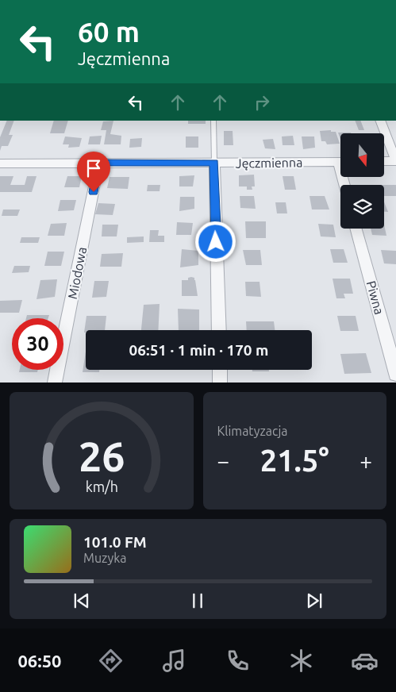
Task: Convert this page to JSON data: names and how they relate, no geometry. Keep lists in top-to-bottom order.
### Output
{
  "streets": {
    "street": ["Jęczmienna", "Miodowa", "Piwna"]
  },
  "crossings": [
    ["Jęczmienna", "Miodowa"]
  ],
  "north": "bottom",
  "page": {
    "turn": ["60 m", "Jęczmienna"],
    "limit": "30",
    "trip": "06:51 · 1 min · 170 m",
    "tile": "Klimatyzacja",
    "heat": ["−", "21.5°", "+"],
    "song": ["101.0 FM", "Muzyka"],
    "tabs": "06:50",
    "gauge": ["26", "km/h"]
  }
}
